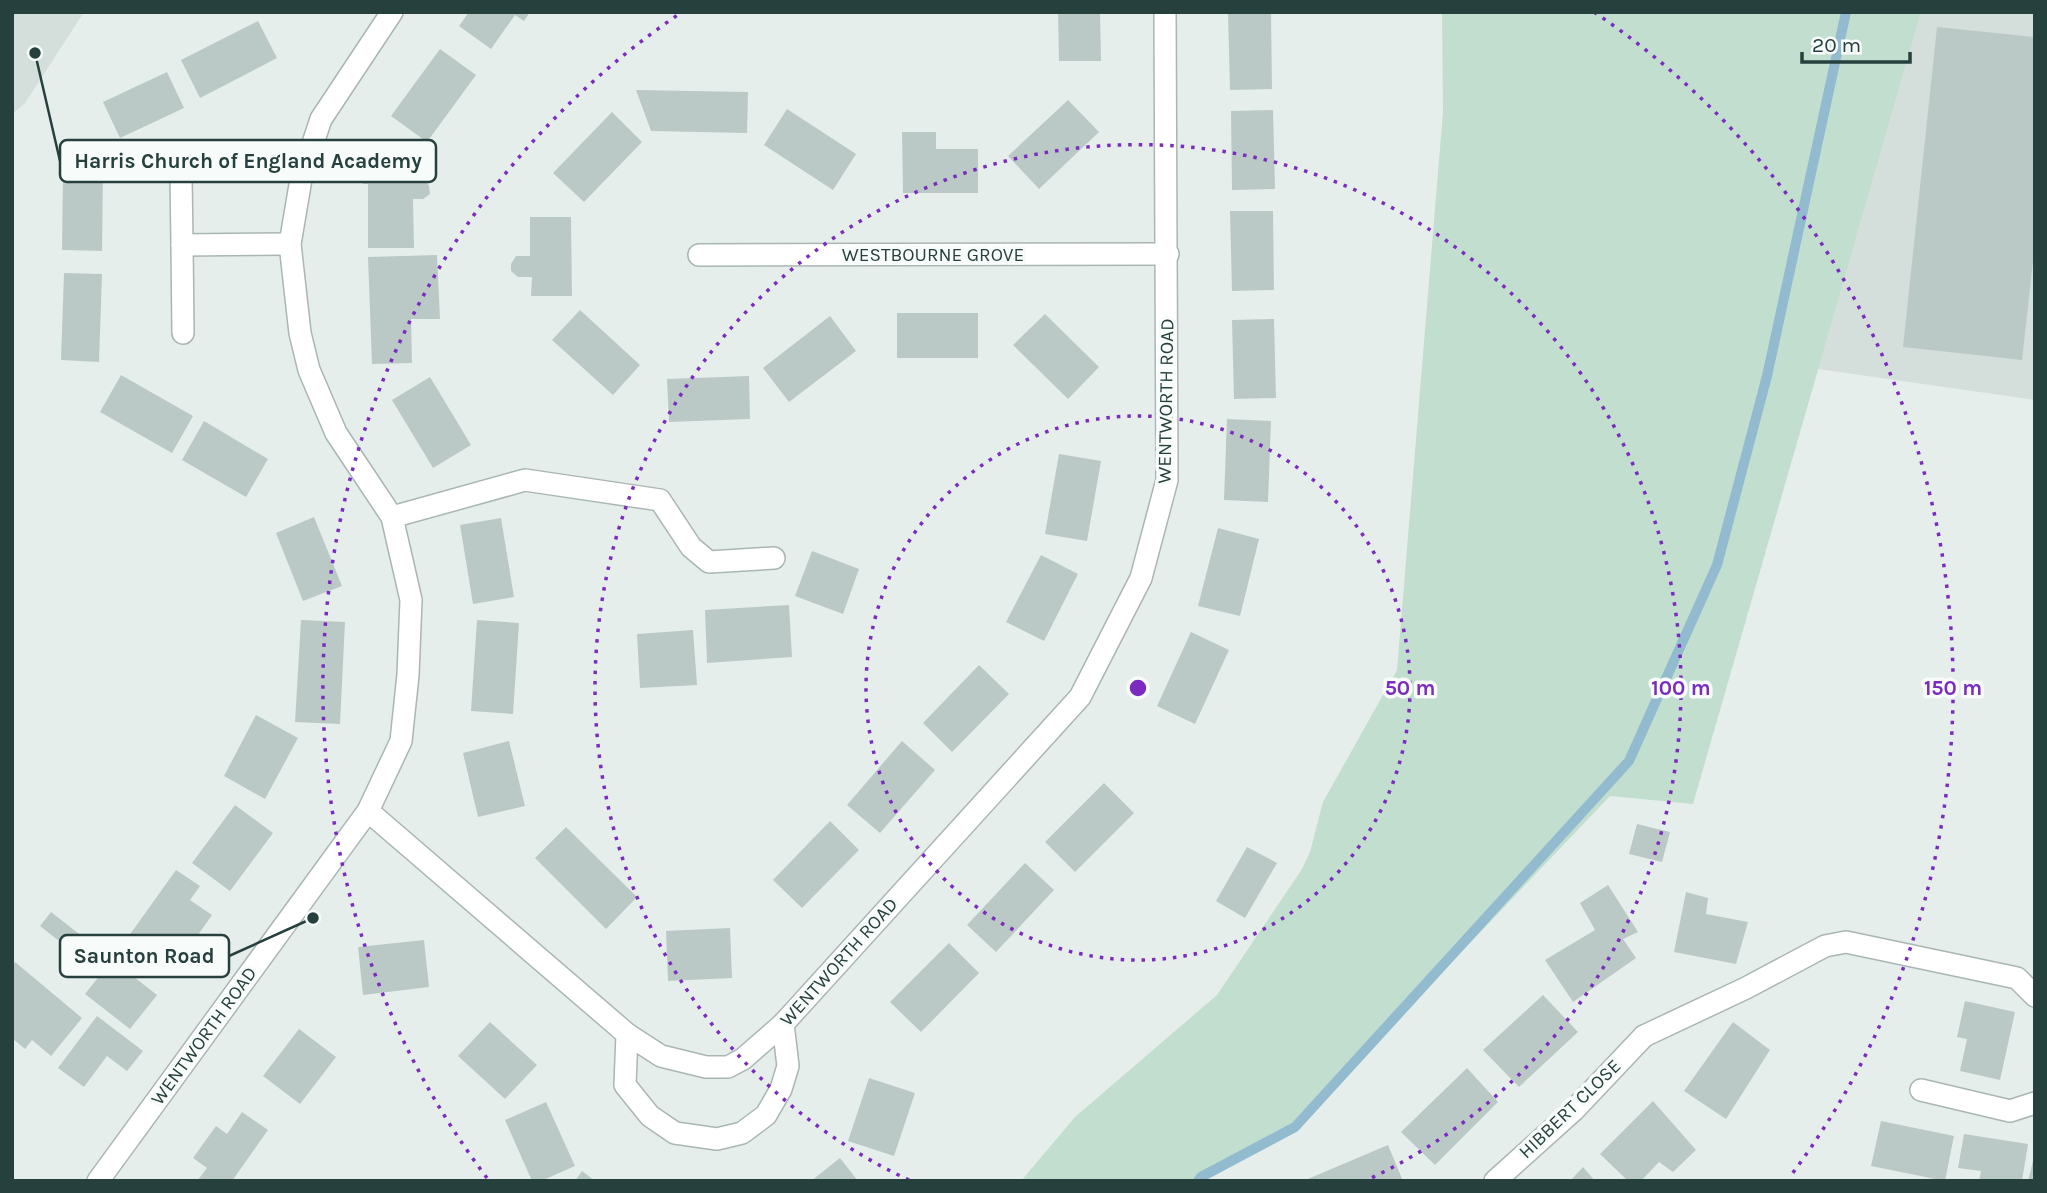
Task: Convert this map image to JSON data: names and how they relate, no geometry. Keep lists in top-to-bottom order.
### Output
{
  "streets": {
    "street": ["WESTBOURNE GROVE", "WENTWORTH ROAD", "HIBBERT CLOSE"]
  },
  "crossings": [
    ["WESTBOURNE GROVE", "WENTWORTH ROAD"]
  ],
  "places": ["Harris Church of England Academy", "Saunton Road"],
  "scale_bar": "20 m",
  "rings": ["50 m", "100 m", "150 m"]
}
